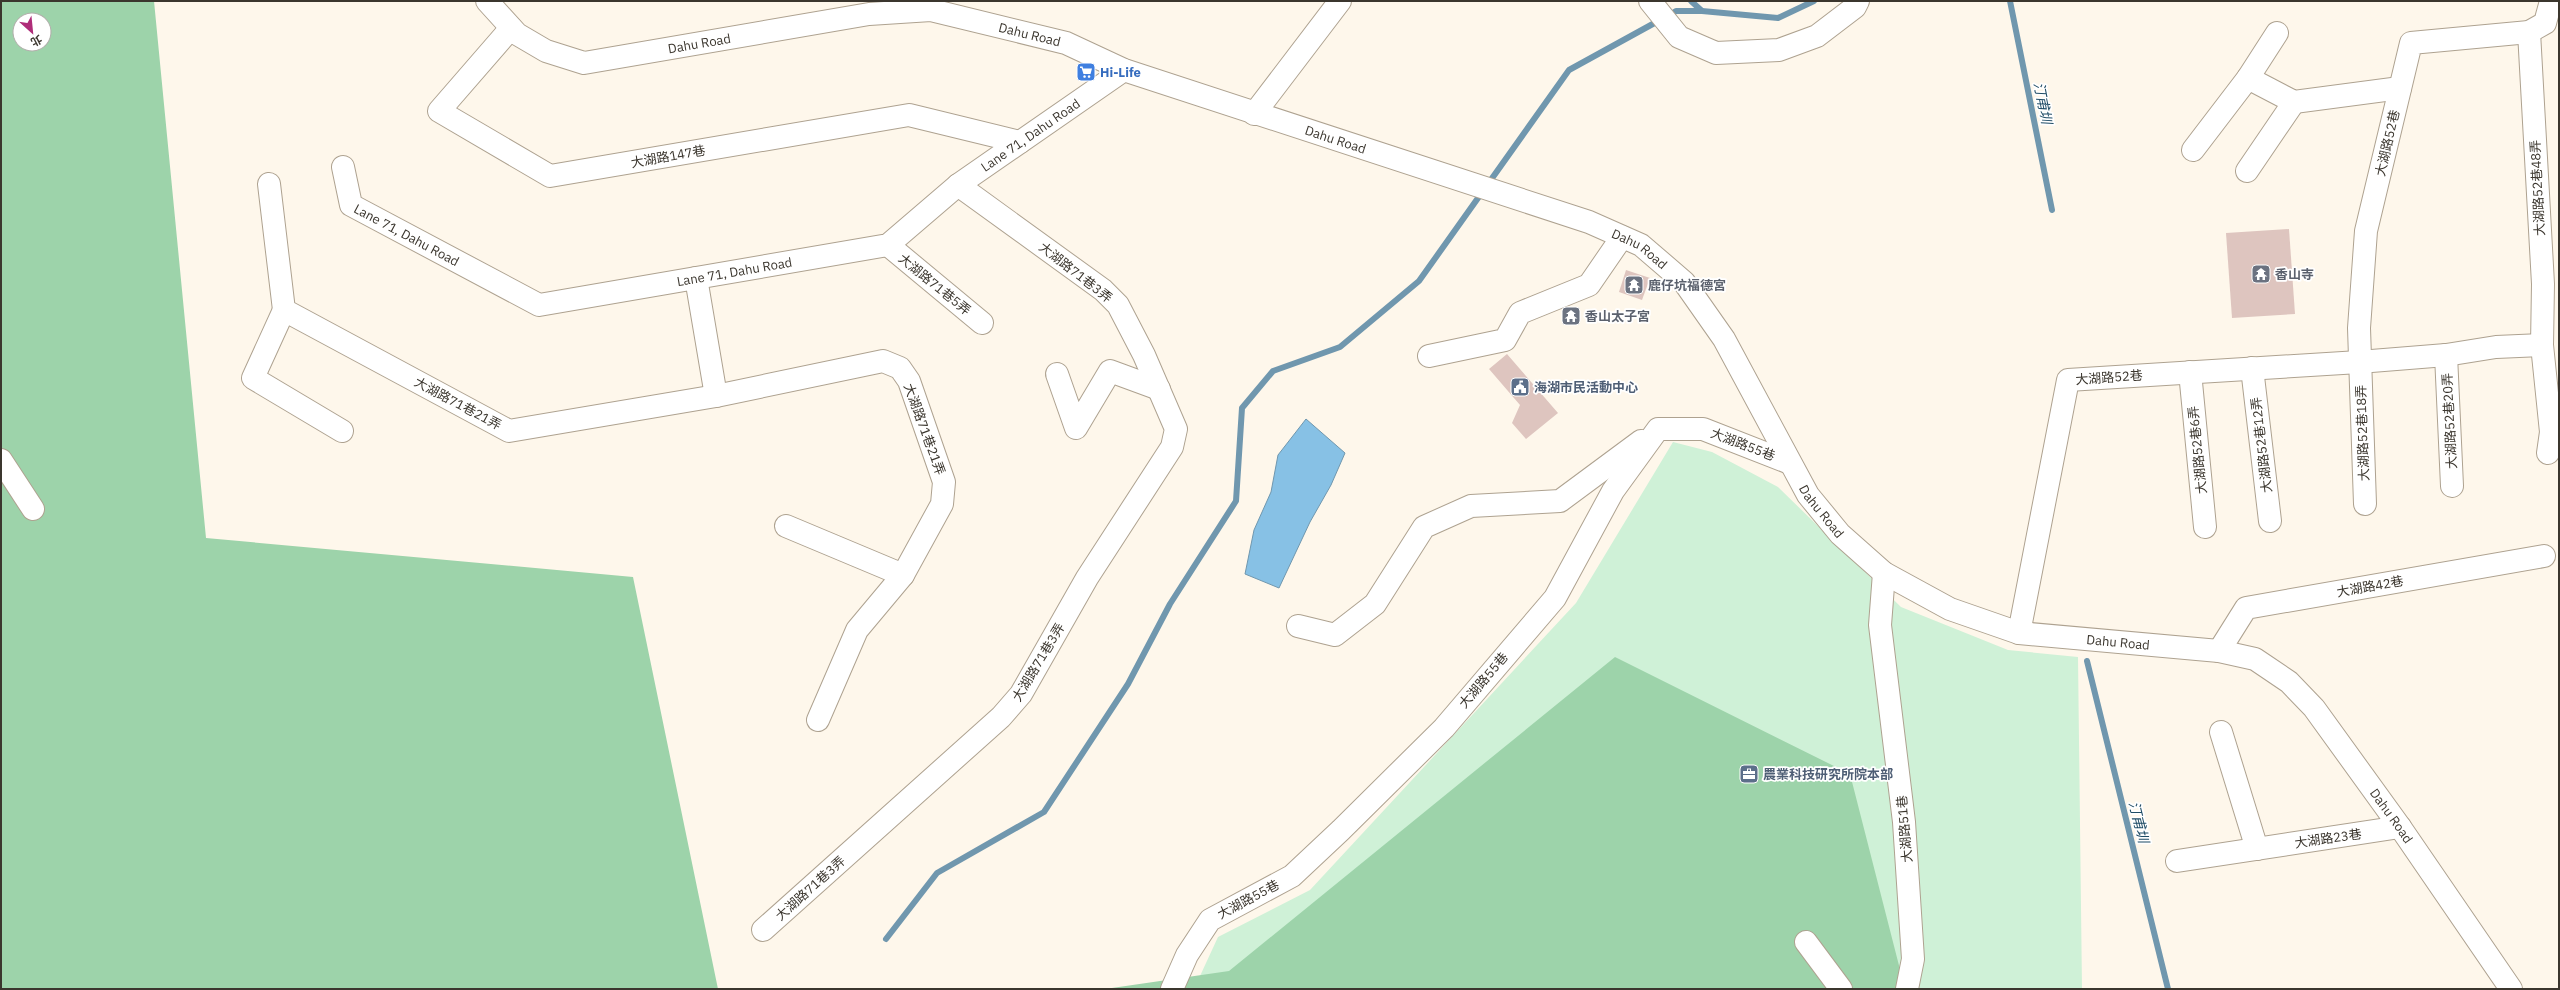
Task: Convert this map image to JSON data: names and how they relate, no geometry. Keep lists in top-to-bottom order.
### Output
{
  "streets": {
    "street": [
      "Dahu Road",
      "Lane 71, Dahu Road",
      "大湖路52巷",
      "大湖路147巷",
      "大湖路52巷48弄",
      "大湖路71巷3弄",
      "大湖路71巷5弄",
      "大湖路71巷21弄",
      "大湖路52巷20弄",
      "大湖路52巷18弄",
      "大湖路55巷",
      "大湖路52巷12弄",
      "大湖路52巷6弄",
      "大湖路42巷",
      "大湖路51巷",
      "大湖路23巷"
    ]
  },
  "crossings": [
    ["Dahu Road", "Lane 71, Dahu Road"],
    ["Dahu Road", "大湖路52巷"],
    ["Dahu Road", "大湖路147巷"],
    ["Dahu Road", "大湖路55巷"],
    ["Dahu Road", "大湖路42巷"],
    ["Dahu Road", "大湖路51巷"],
    ["Dahu Road", "大湖路23巷"],
    ["Lane 71, Dahu Road", "大湖路147巷"],
    ["Lane 71, Dahu Road", "大湖路71巷3弄"],
    ["Lane 71, Dahu Road", "大湖路71巷5弄"],
    ["大湖路52巷", "大湖路52巷48弄"],
    ["大湖路52巷", "大湖路52巷20弄"],
    ["大湖路52巷", "大湖路52巷18弄"],
    ["大湖路52巷", "大湖路52巷12弄"],
    ["大湖路52巷", "大湖路52巷6弄"]
  ],
  "water": ["汀甫圳"],
  "places": {
    "supermarket": ["Hi-Life"],
    "temple": ["香山寺", "鹿仔坑福德宮", "香山太子宮"],
    "public building": ["海湖市民活動中心"],
    "office": ["農業科技研究所院本部"]
  },
  "north": "bottom right"
}
